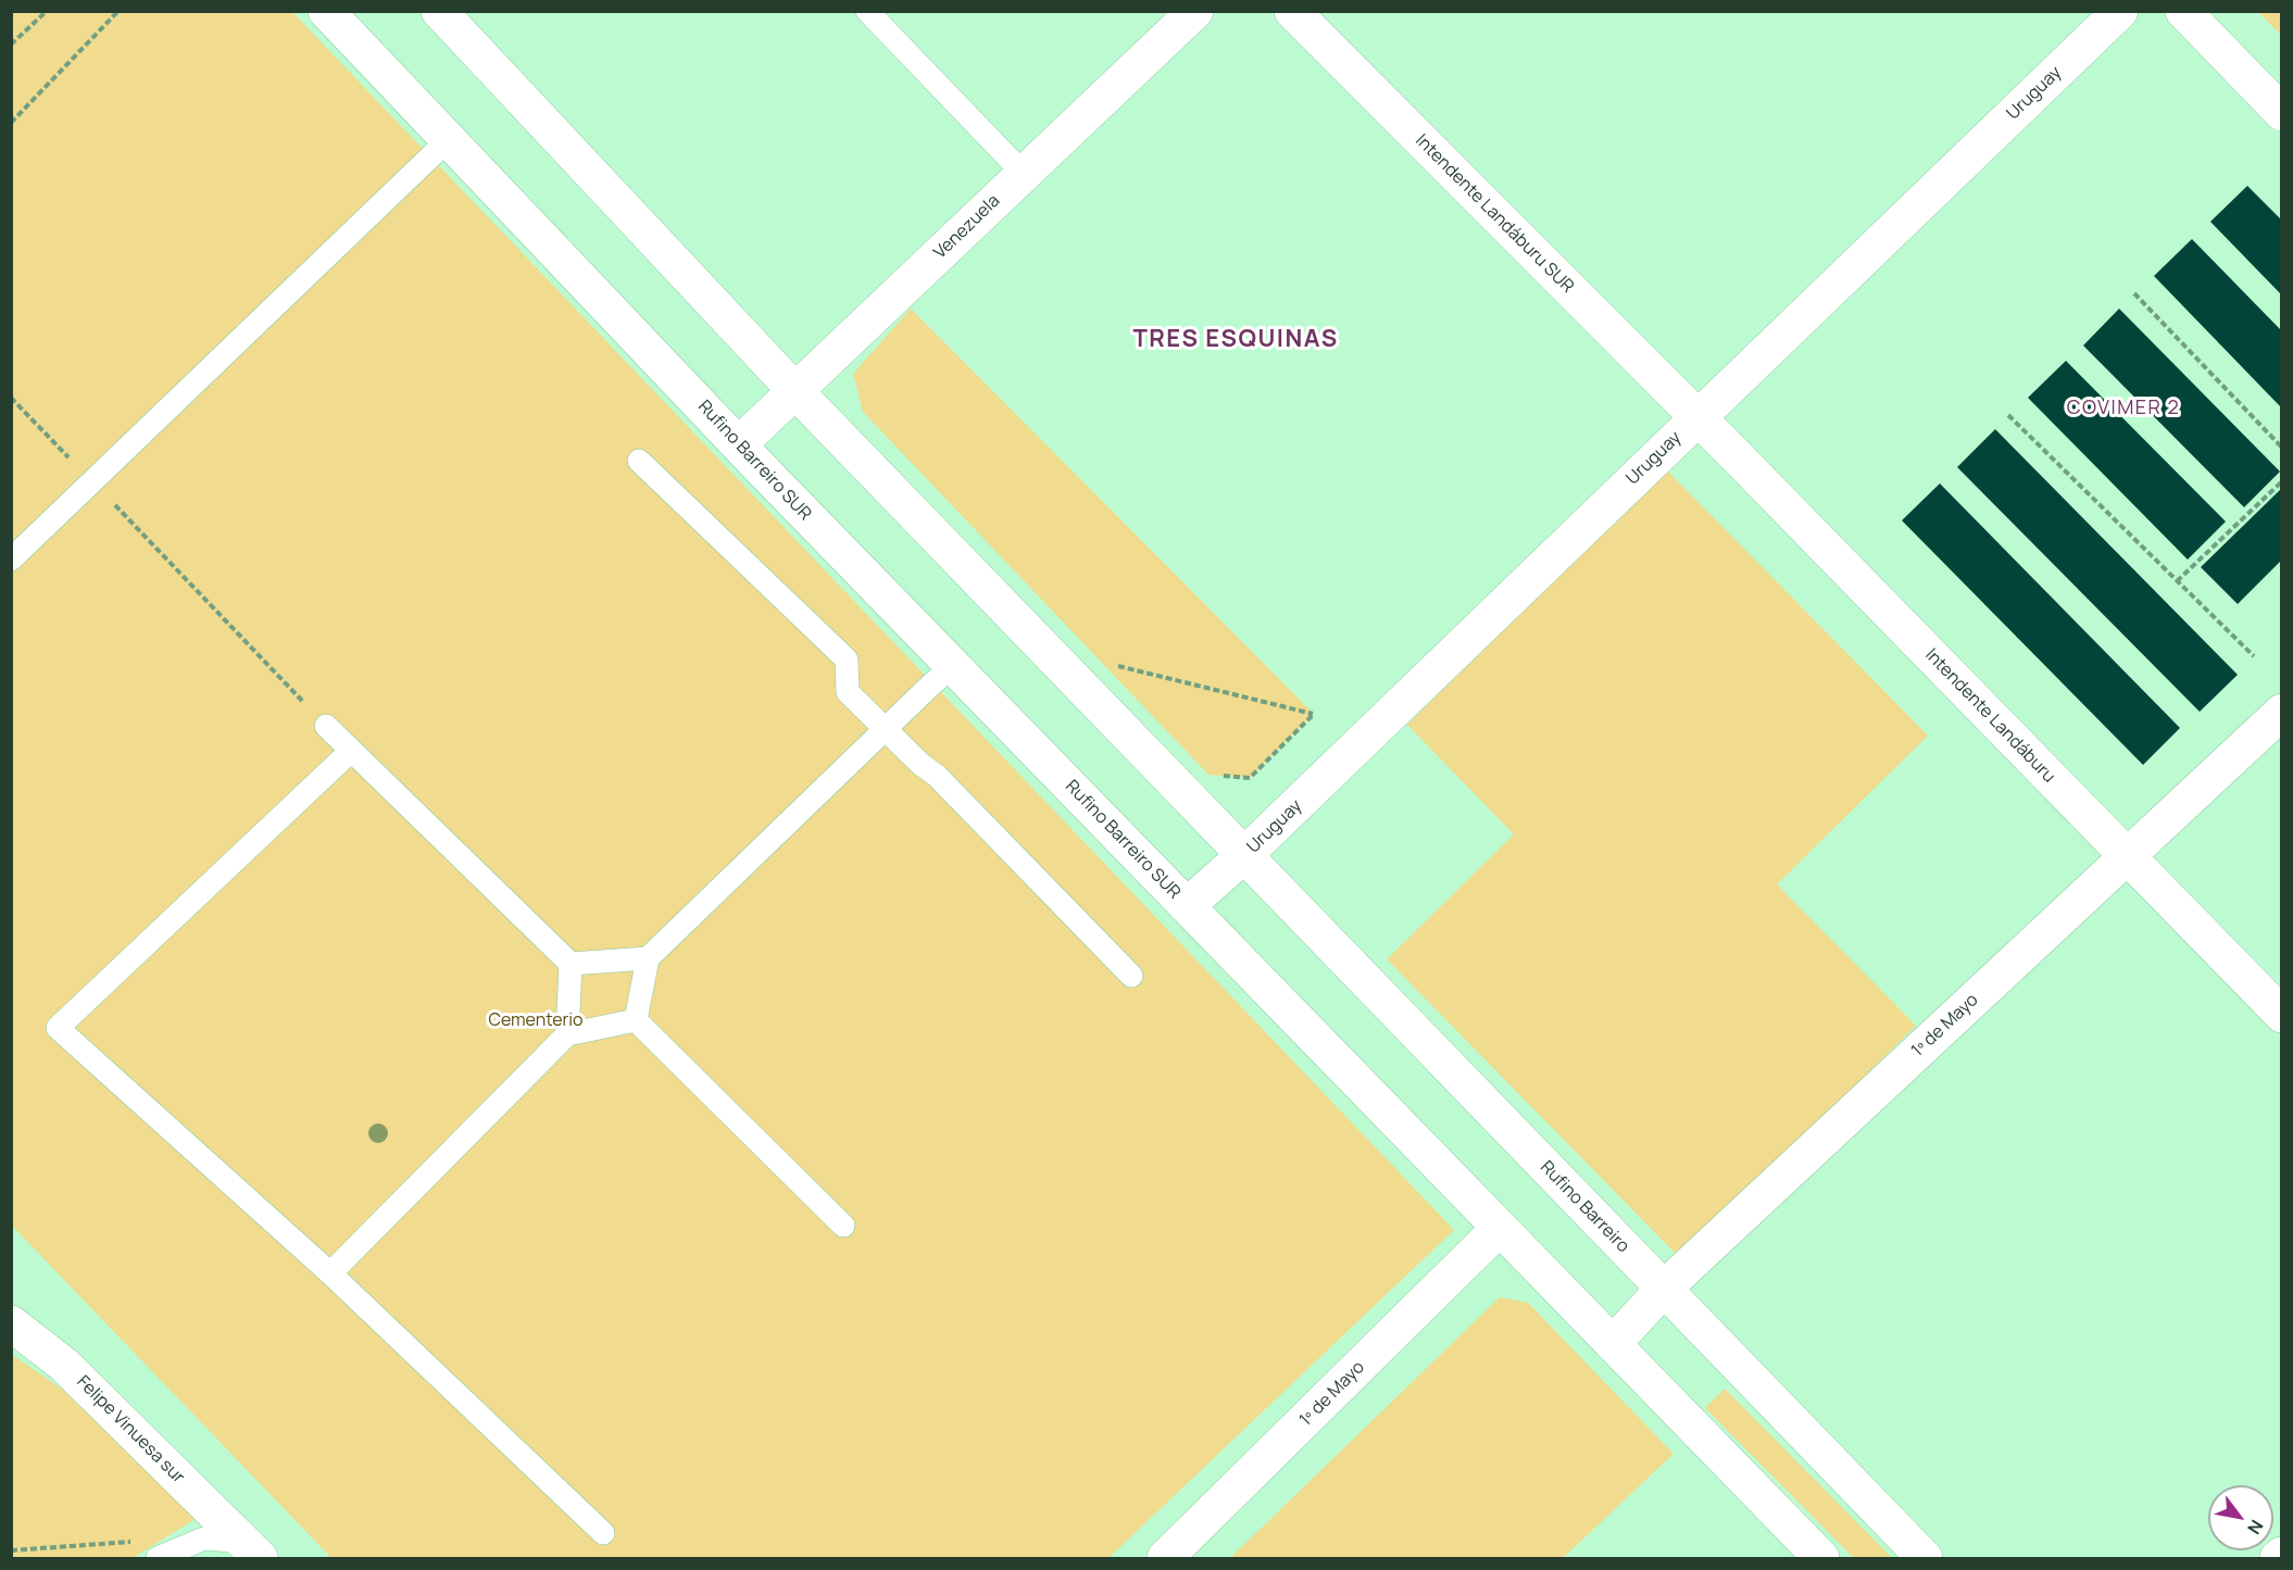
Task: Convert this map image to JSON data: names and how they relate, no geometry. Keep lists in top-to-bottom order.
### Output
{
  "streets": {
    "street": [
      "Uruguay",
      "Intendente Landáburu SUR",
      "Venezuela",
      "Rufino Barreiro SUR",
      "Intendente Landáburu",
      "1º de Mayo",
      "Rufino Barreiro",
      "Felipe Vinuesa sur"
    ]
  },
  "crossings": [
    ["Uruguay", "Intendente Landáburu SUR"],
    ["Uruguay", "Rufino Barreiro SUR"],
    ["Uruguay", "Intendente Landáburu"],
    ["Uruguay", "Rufino Barreiro"],
    ["Intendente Landáburu SUR", "Intendente Landáburu"],
    ["Venezuela", "Rufino Barreiro SUR"],
    ["Intendente Landáburu", "1º de Mayo"],
    ["1º de Mayo", "Rufino Barreiro"]
  ],
  "districts": ["TRES ESQUINAS", "COVIMER 2"],
  "parks": ["Cementerio"],
  "north": "bottom right"
}
